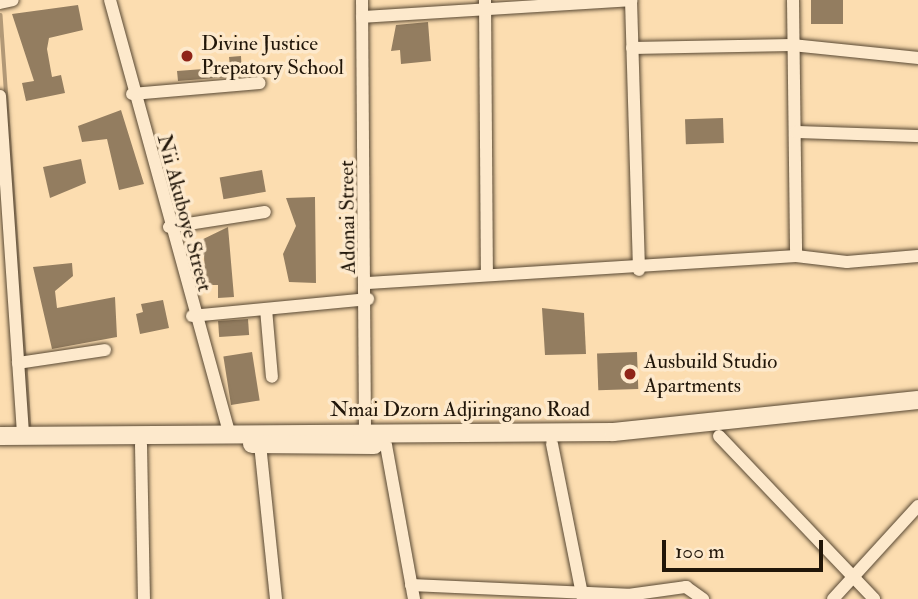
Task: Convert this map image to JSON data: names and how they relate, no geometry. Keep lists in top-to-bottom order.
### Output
{
  "streets": {
    "main road": ["Nmai Dzorn Adjiringano Road"],
    "street": ["Nii Akuboye Street", "Adonai Street"]
  },
  "crossings": [
    ["Nii Akuboye Street", "Nmai Dzorn Adjiringano Road"],
    ["Adonai Street", "Nmai Dzorn Adjiringano Road"]
  ],
  "places": ["Divine Justice Prepatory School", "Ausbuild Studio Apartments"],
  "scale_bar": "100 m"
}
